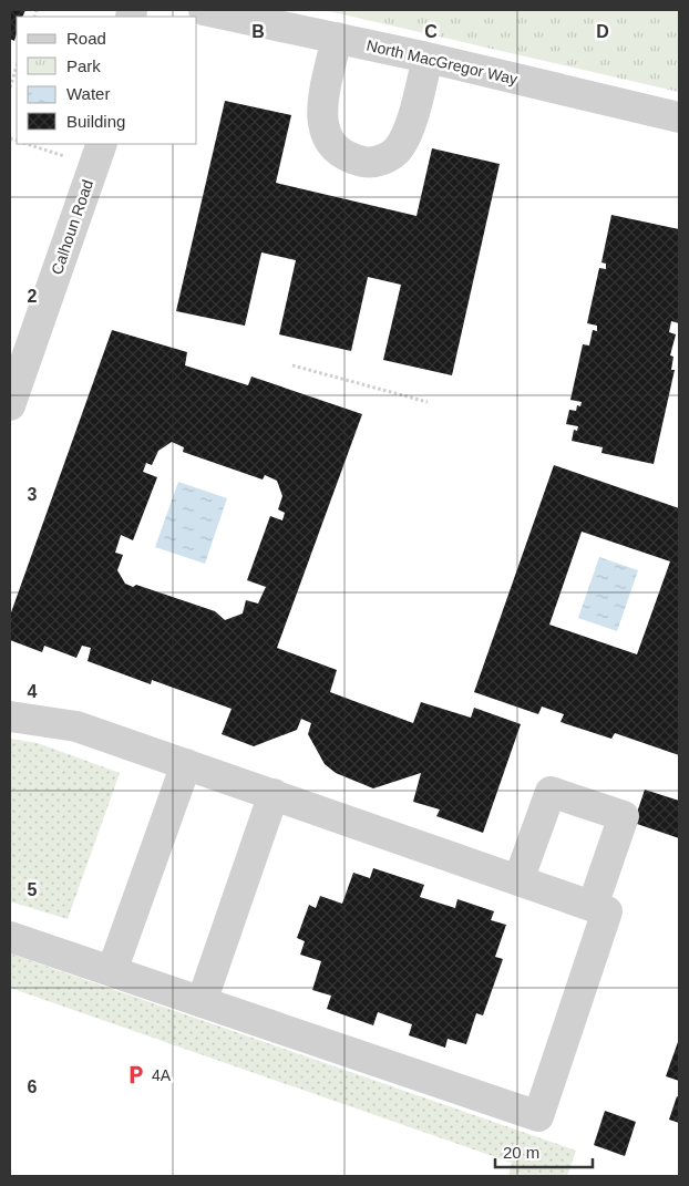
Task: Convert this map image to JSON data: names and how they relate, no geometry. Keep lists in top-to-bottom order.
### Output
{
  "streets": {
    "street": ["North MacGregor Way", "Calhoun Road"]
  },
  "places": {
    "parking": ["4A"]
  },
  "legend": [
    "Road",
    "Park",
    "Water",
    "Building"
  ],
  "scale_bar": "20 m",
  "grid": {
    "columns": ["B", "C", "D"],
    "rows": [
      "2",
      "3",
      "4",
      "5",
      "6"
    ]
  }
}
